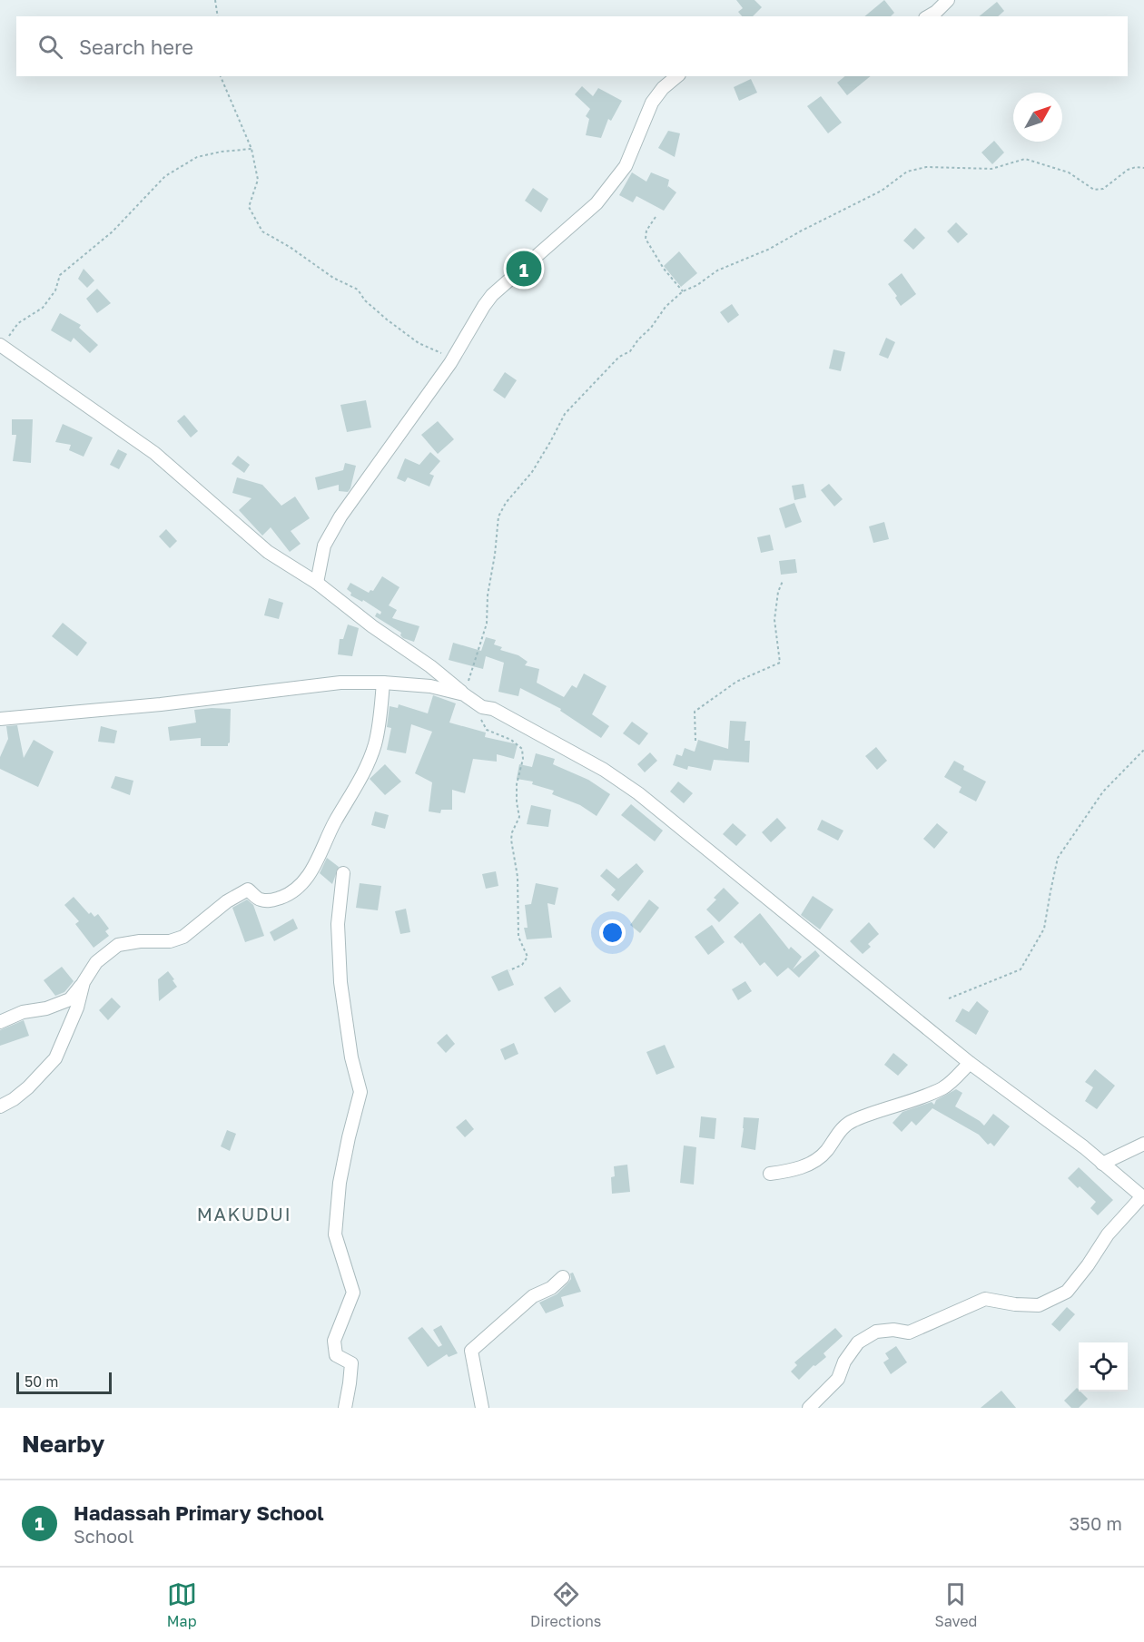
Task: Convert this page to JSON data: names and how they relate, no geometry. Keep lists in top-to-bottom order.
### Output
{
  "districts": ["MAKUDUI"],
  "scale_bar": "50 m",
  "north": "top right",
  "page": {
    "search": "Search here",
    "pins": "1",
    "scale": "50 m",
    "heading": "Nearby",
    "list": [
      {
        "mark": "1",
        "name": "Hadassah Primary School",
        "note": "School",
        "value": "350 m"
      }
    ],
    "nav": ["Map", "Directions", "Saved"]
  }
}
